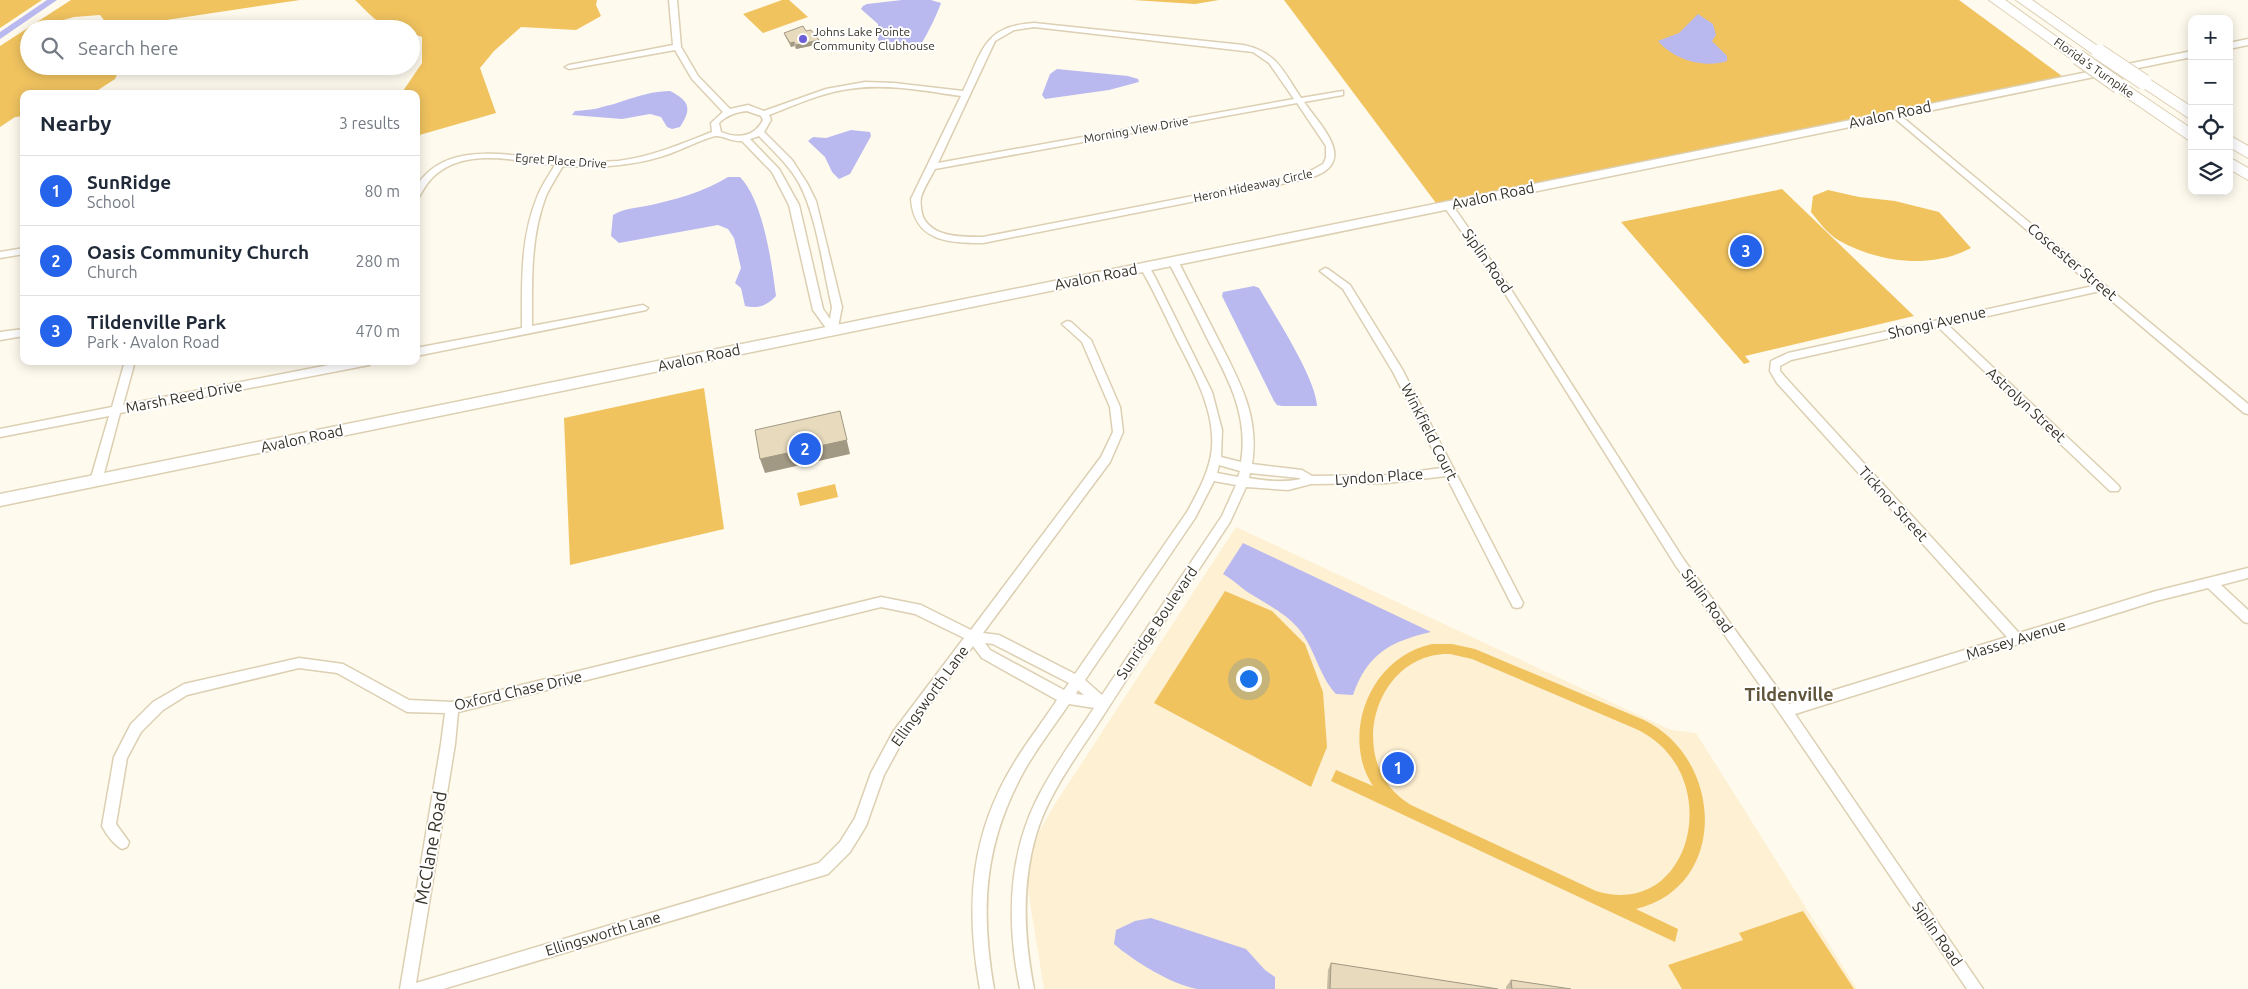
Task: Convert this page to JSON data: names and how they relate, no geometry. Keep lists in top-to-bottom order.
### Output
{
  "streets": {
    "highway": ["Florida's Turnpike"],
    "main road": ["Avalon Road"],
    "street": [
      "Morning View Drive",
      "Egret Place Drive",
      "Heron Hideaway Circle",
      "Siplin Road",
      "Coscester Street",
      "Shongi Avenue",
      "Marsh Reed Drive",
      "Astrolyn Street",
      "Winkfield Court",
      "Lyndon Place",
      "Ticknor Street",
      "Sunridge Boulevard",
      "Massey Avenue",
      "Oxford Chase Drive",
      "Ellingsworth Lane",
      "McClane Road"
    ]
  },
  "crossings": [
    ["Avalon Road", "Siplin Road"],
    ["Avalon Road", "Coscester Street"],
    ["Avalon Road", "Sunridge Boulevard"],
    ["Morning View Drive", "Heron Hideaway Circle"],
    ["Siplin Road", "Massey Avenue"],
    ["Coscester Street", "Shongi Avenue"],
    ["Shongi Avenue", "Astrolyn Street"],
    ["Shongi Avenue", "Ticknor Street"],
    ["Winkfield Court", "Lyndon Place"],
    ["Ticknor Street", "Massey Avenue"],
    ["Sunridge Boulevard", "Oxford Chase Drive"],
    ["Oxford Chase Drive", "Ellingsworth Lane"],
    ["Oxford Chase Drive", "McClane Road"]
  ],
  "districts": ["Tildenville"],
  "places": ["Johns Lake Pointe Community Clubhouse"],
  "page": {
    "map_buttons": ["+", "−"],
    "search": "Search here",
    "heading": ["Nearby", "3 results"],
    "list": [
      {
        "mark": "1",
        "name": "SunRidge",
        "note": "School",
        "value": "80 m"
      },
      {
        "mark": "2",
        "name": "Oasis Community Church",
        "note": "Church",
        "value": "280 m"
      },
      {
        "mark": "3",
        "name": "Tildenville Park",
        "note": "Park · Avalon Road",
        "value": "470 m"
      }
    ],
    "pins": ["3", "2", "1"]
  }
}
